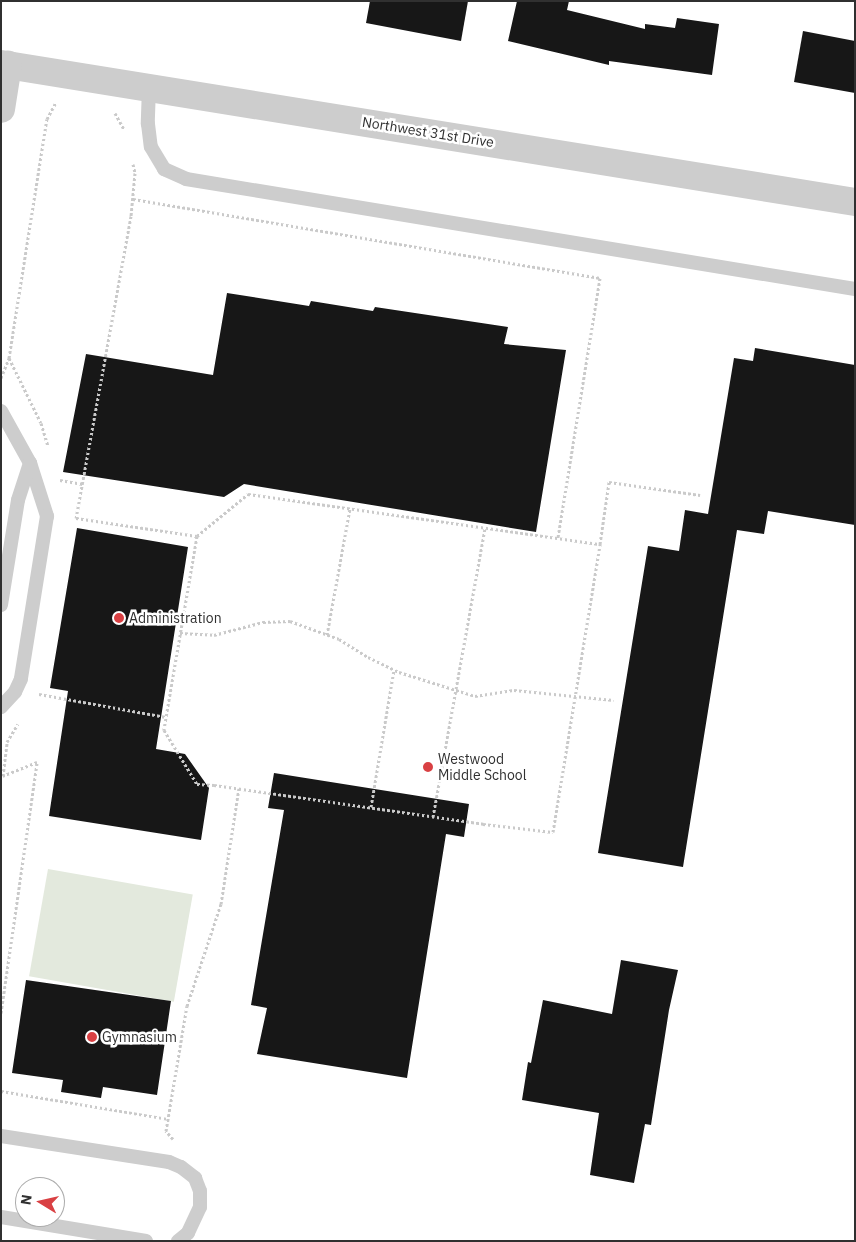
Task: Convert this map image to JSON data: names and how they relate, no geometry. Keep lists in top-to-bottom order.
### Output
{
  "streets": {
    "street": ["Northwest 31st Drive"]
  },
  "places": ["Administration", "Westwood Middle School", "Gymnasium"],
  "north": "left"
}
